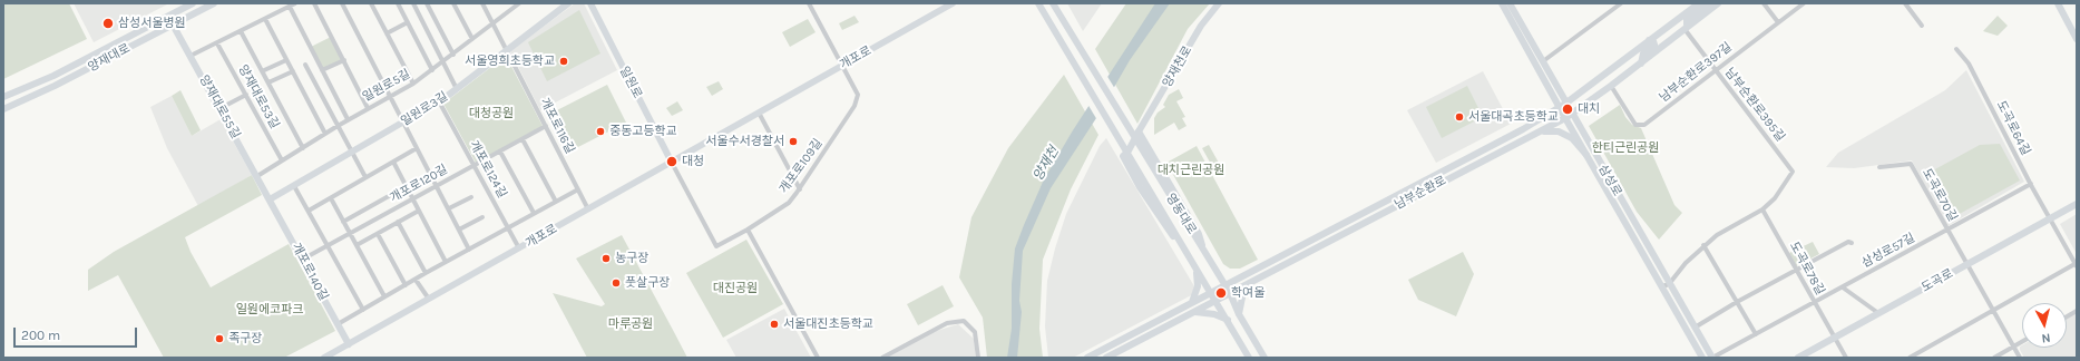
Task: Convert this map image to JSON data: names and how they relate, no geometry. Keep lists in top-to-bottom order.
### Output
{
  "streets": {
    "main road": [
      "양재대로",
      "개포로",
      "양재천로",
      "일원로",
      "양재대로55길",
      "일원로3길",
      "삼성로",
      "남부순환로",
      "영동대로",
      "개포로140길",
      "도곡로"
    ],
    "street": [
      "남부순환로397길",
      "일원로5길",
      "양재대로53길",
      "남부순환로395길",
      "개포로116길",
      "도곡로64길",
      "개포로109길",
      "개포로124길",
      "개포로120길",
      "도곡로70길",
      "삼성로57길",
      "도곡로78길"
    ]
  },
  "crossings": [
    ["양재대로", "양재대로55길"],
    ["개포로", "일원로"],
    ["개포로", "개포로116길"],
    ["개포로", "개포로109길"],
    ["개포로", "개포로124길"],
    ["개포로", "개포로140길"],
    ["양재천로", "영동대로"],
    ["남부순환로397길", "남부순환로395길"],
    ["남부순환로397길", "남부순환로"],
    ["일원로", "개포로109길"],
    ["일원로5길", "양재대로53길"],
    ["일원로5길", "양재대로55길"],
    ["일원로5길", "개포로116길"],
    ["남부순환로395길", "남부순환로"],
    ["남부순환로395길", "도곡로78길"],
    ["양재대로55길", "일원로3길"],
    ["양재대로55길", "개포로140길"],
    ["일원로3길", "개포로116길"],
    ["일원로3길", "개포로124길"],
    ["일원로3길", "개포로140길"],
    ["개포로116길", "개포로120길"],
    ["도곡로64길", "삼성로57길"],
    ["도곡로64길", "도곡로"],
    ["개포로124길", "개포로120길"],
    ["삼성로", "남부순환로"],
    ["삼성로", "삼성로57길"],
    ["개포로120길", "개포로140길"],
    ["남부순환로", "영동대로"],
    ["도곡로70길", "삼성로57길"],
    ["도곡로70길", "도곡로"],
    ["삼성로57길", "도곡로78길"],
    ["도곡로78길", "도곡로"]
  ],
  "water": ["양재천"],
  "parks": [
    "대청공원",
    "한티근린공원",
    "대치근린공원",
    "대진공원",
    "일원에코파크",
    "마루공원"
  ],
  "places": [
    "삼성서울병원",
    "서울영희초등학교",
    "대치",
    "서울대곡초등학교",
    "중동고등학교",
    "서울수서경찰서",
    "대청",
    "농구장",
    "풋살구장",
    "학여울",
    "서울대진초등학교",
    "족구장"
  ],
  "scale_bar": "200 m",
  "north": "bottom"
}
